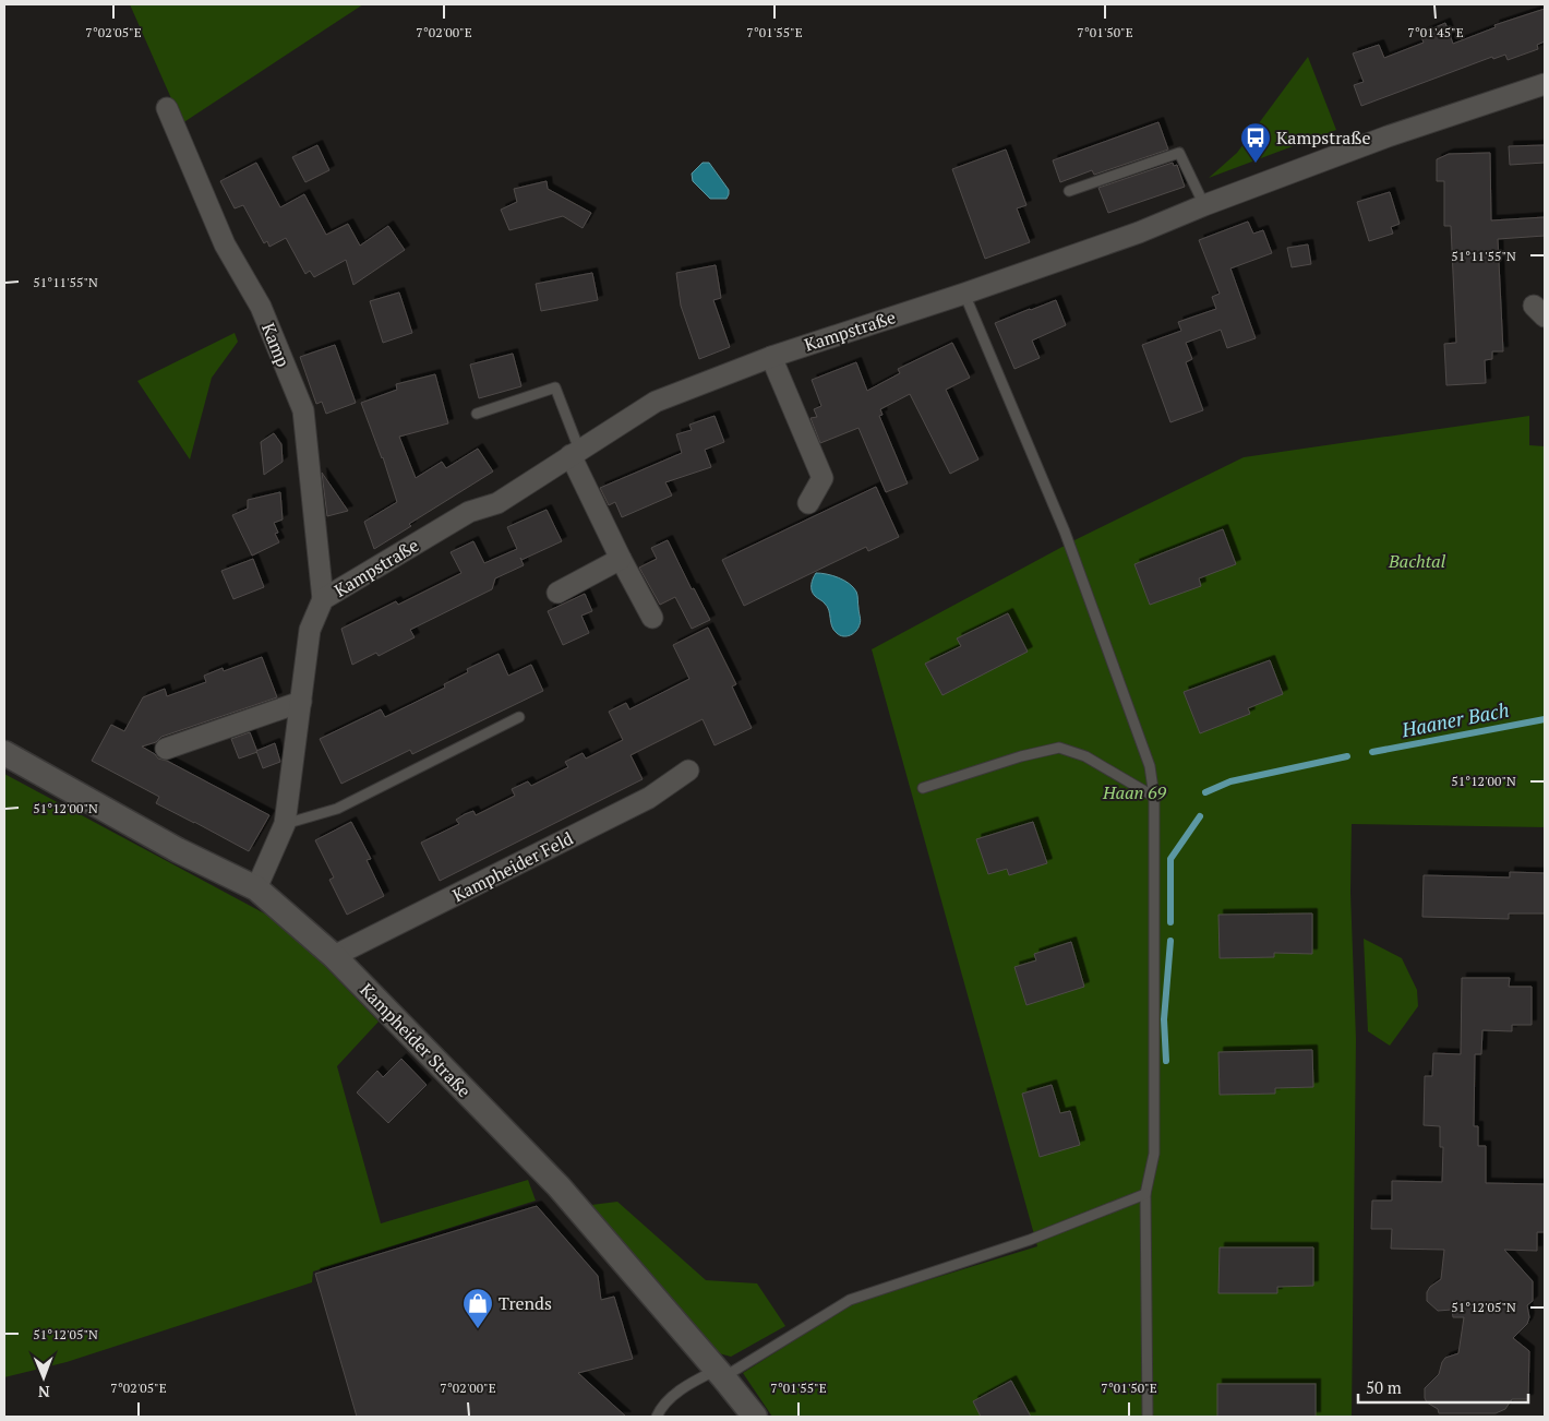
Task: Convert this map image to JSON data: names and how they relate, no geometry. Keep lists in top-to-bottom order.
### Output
{
  "streets": {
    "street": [
      "Kampstraße",
      "Kamp",
      "Kampheider Feld",
      "Kampheider Straße"
    ]
  },
  "crossings": [
    ["Kampstraße", "Kamp"],
    ["Kampstraße", "Kampheider Straße"],
    ["Kampheider Feld", "Kampheider Straße"]
  ],
  "water": ["Haaner Bach"],
  "parks": ["Bachtal", "Haan 69"],
  "places": {
    "bus stop": ["Kampstraße"],
    "shop": ["Trends"]
  },
  "scale_bar": "50 m",
  "north": "bottom",
  "coordinates": [
    "7°02'05\"E",
    "7°02'00\"E",
    "7°01'55\"E",
    "7°01'50\"E",
    "7°01'45\"E",
    "51°11'55\"N",
    "51°12'00\"N",
    "51°12'05\"N"
  ]
}
